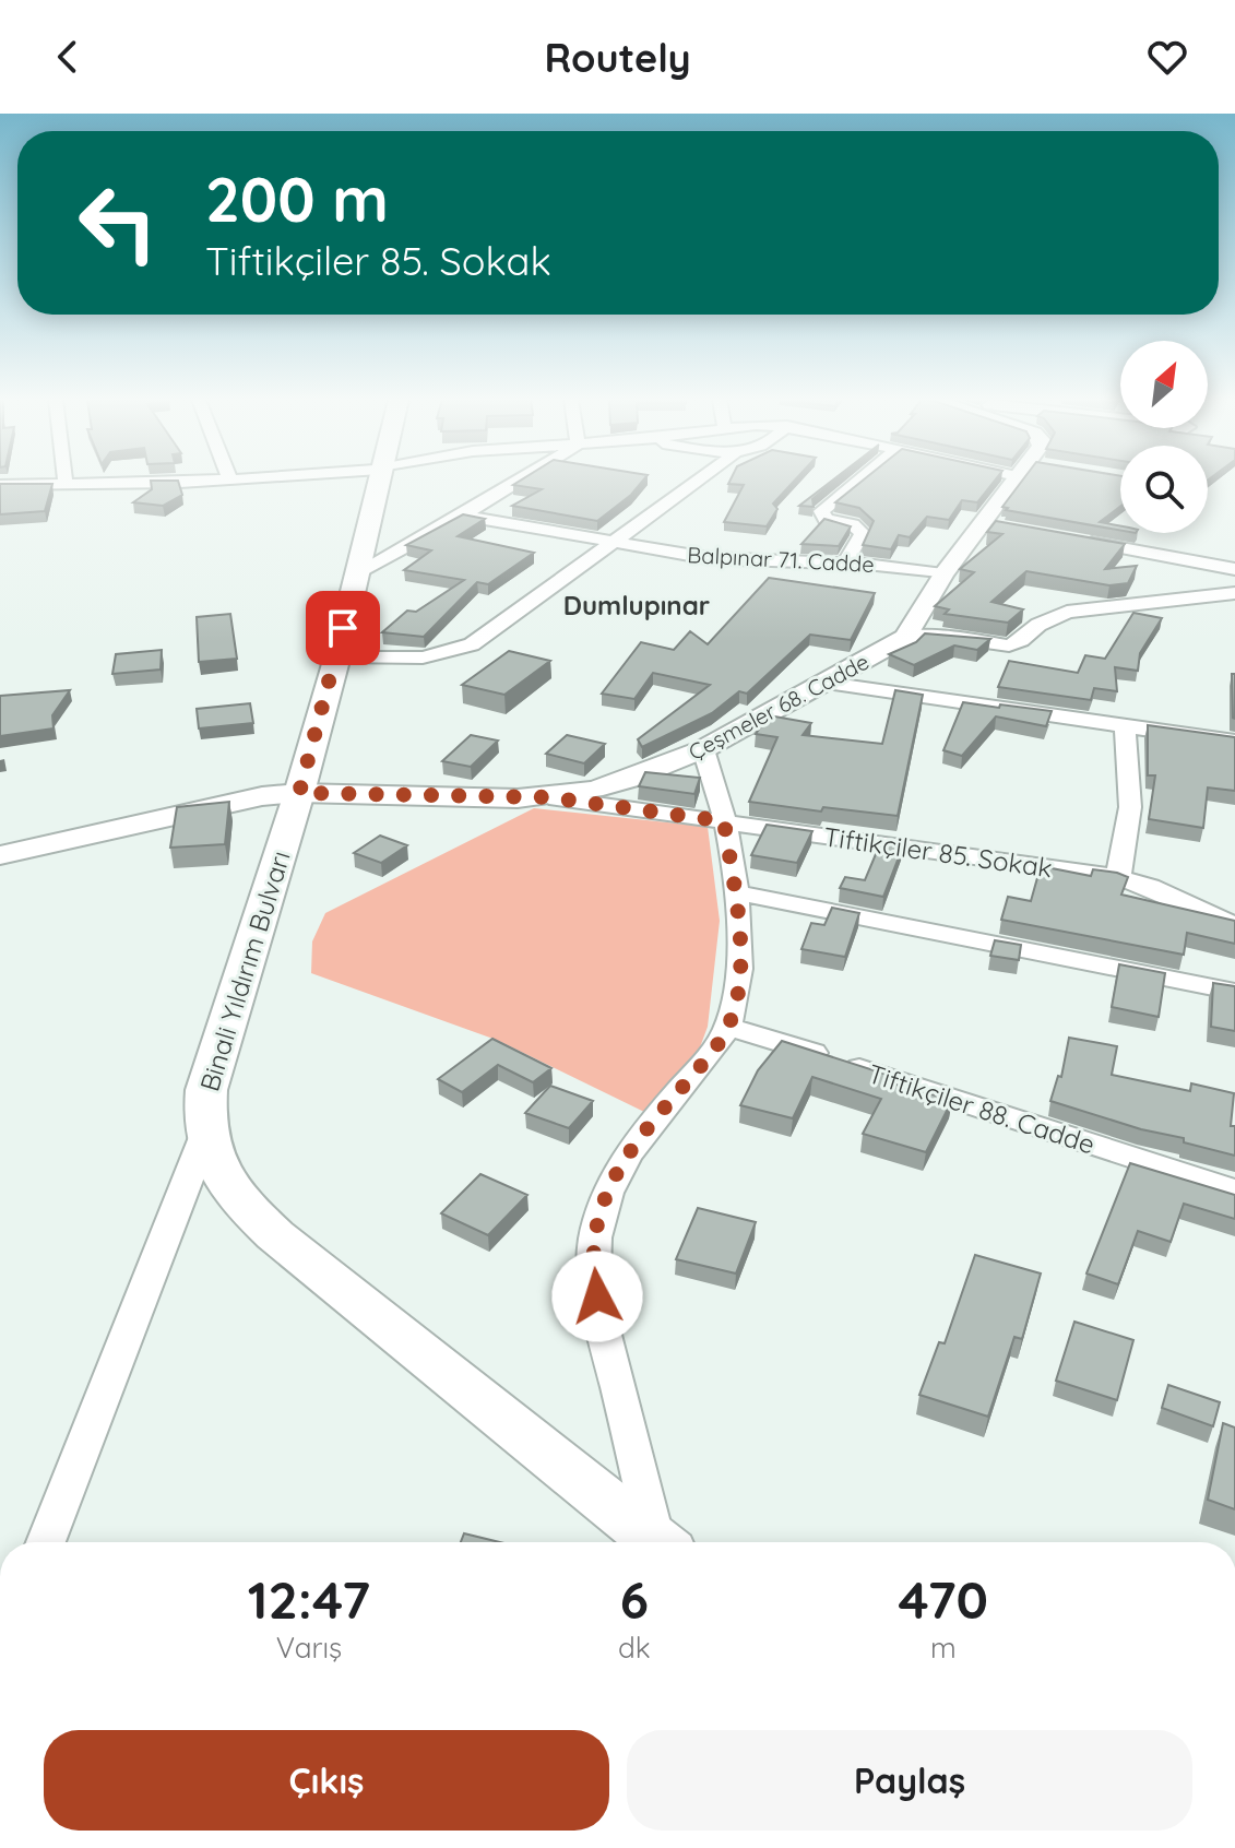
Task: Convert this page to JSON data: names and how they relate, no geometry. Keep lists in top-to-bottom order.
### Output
{
  "streets": {
    "main road": ["Binali Yıldırım Bulvarı"],
    "street": [
      "Balpınar 71. Cadde",
      "Çeşmeler 68. Cadde",
      "Tiftikçiler 85. Sokak",
      "Tiftikçiler 88. Cadde"
    ]
  },
  "crossings": [
    ["Balpınar 71. Cadde", "Çeşmeler 68. Cadde"],
    ["Çeşmeler 68. Cadde", "Tiftikçiler 85. Sokak"],
    ["Çeşmeler 68. Cadde", "Binali Yıldırım Bulvarı"]
  ],
  "districts": ["Dumlupınar"],
  "north": "top right",
  "page": {
    "header": "Routely",
    "turn": ["200 m", "Tiftikçiler 85. Sokak"],
    "eta": [
      "12:47",
      "Varış",
      "6",
      "dk",
      "470",
      "m"
    ],
    "buttons": ["Çıkış", "Paylaş"]
  }
}
